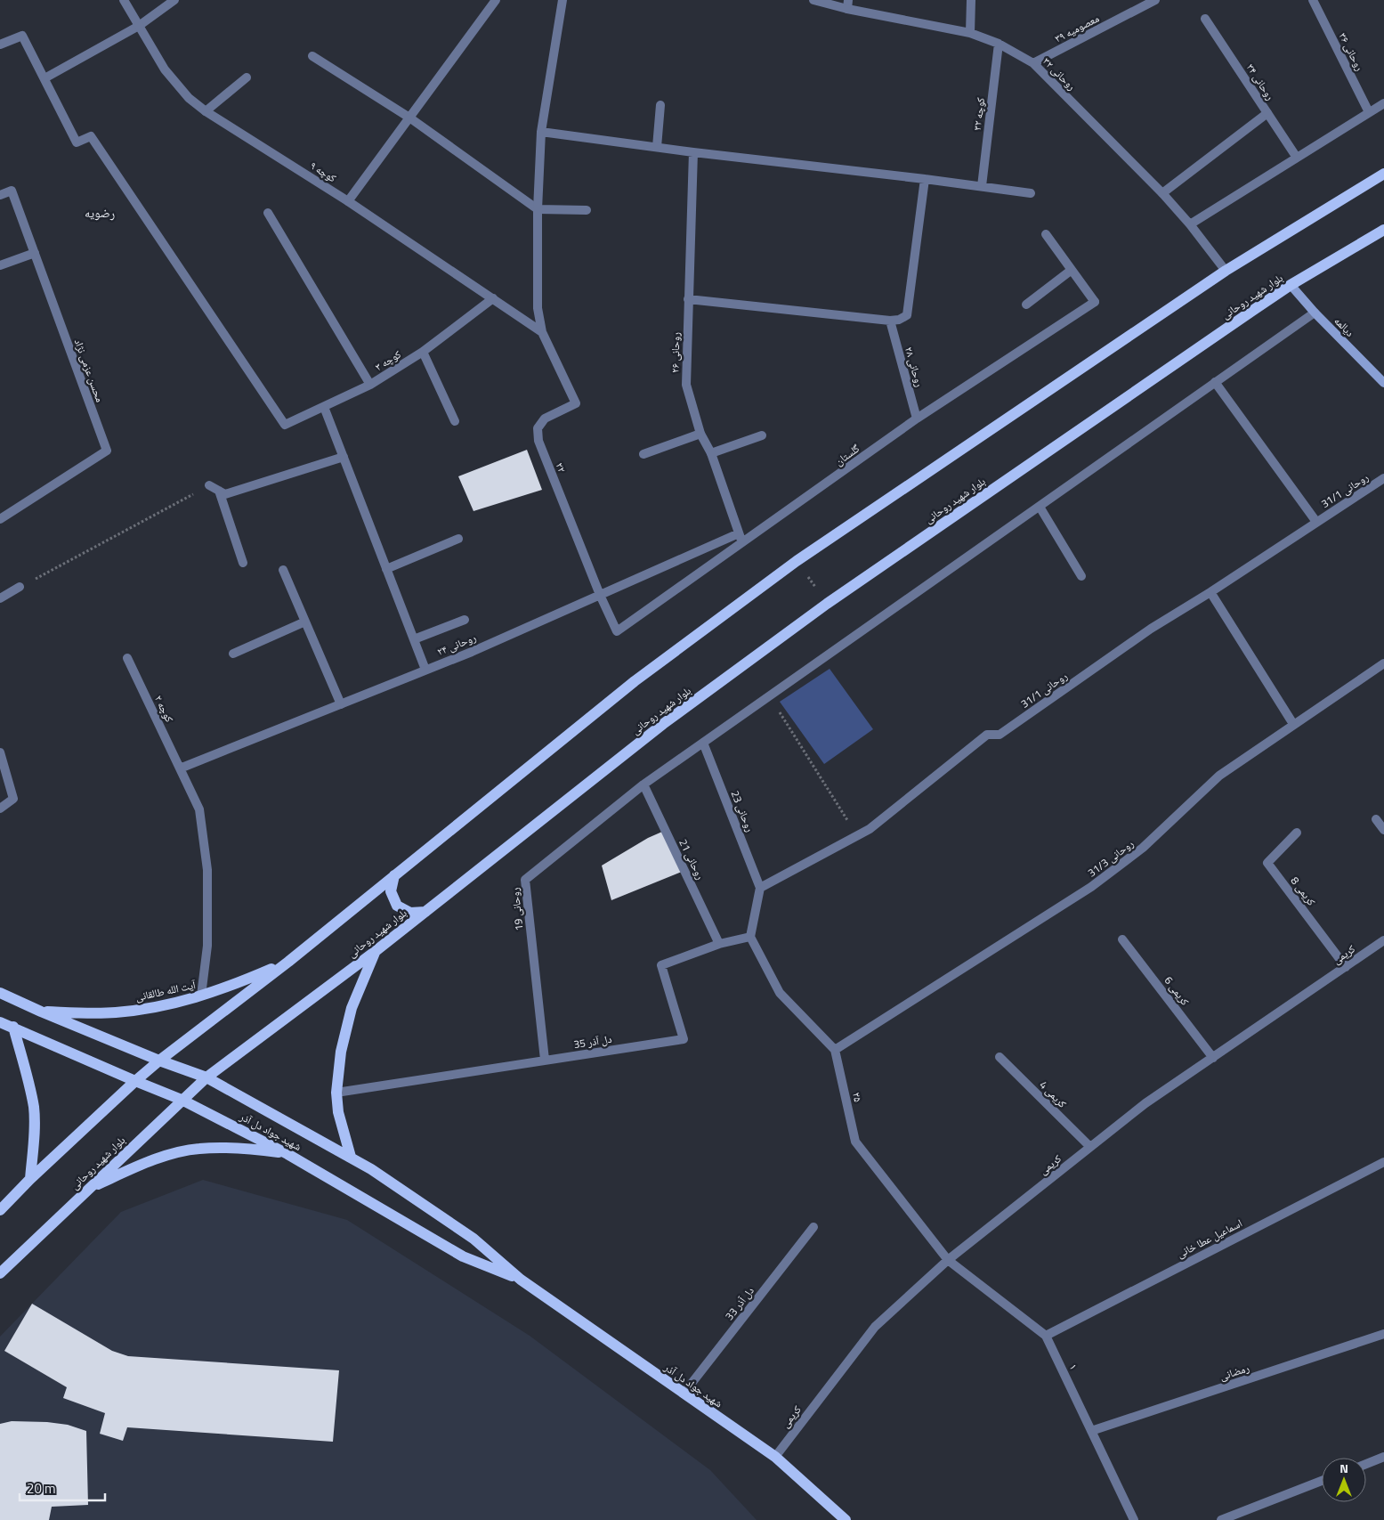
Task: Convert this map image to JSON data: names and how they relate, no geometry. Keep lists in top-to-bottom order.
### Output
{
  "streets": {
    "main road": [
      "بلوار شهید روحانی",
      "دیالمه",
      "آیت الله طالقانی",
      "شهید جواد دل آذر"
    ],
    "street": [
      "معصومیه ۳۹",
      "روحانی ۳۶",
      "روحانی ۳۲",
      "روحانی ۳۴",
      "کوچه ۳۲",
      "کوچه ۹",
      "روحانی ۲۶",
      "کوچه ۳",
      "روحانی ۲۸",
      "محسن عزمی نژاد",
      "گلستان",
      "۲۲",
      "روحانی 31/1",
      "روحانی ۲۴",
      "کوچه ۲",
      "روحانی 23",
      "روحانی 31/3",
      "روحانی 21",
      "کریمی 8",
      "روحانی 19",
      "کریمی",
      "کریمی 6",
      "دل آذر 35",
      "کریمی 4",
      "۲۵",
      "اسماعیل عطا خانی",
      "دل آذر 33",
      "۱",
      "رمضانی"
    ]
  },
  "crossings": [
    ["معصومیه ۳۹", "روحانی ۳۲"],
    ["روحانی ۳۲", "کوچه ۳۲"],
    ["کوچه ۹", "کوچه ۳"],
    ["کوچه ۹", "۲۲"],
    ["بلوار شهید روحانی", "دیالمه"],
    ["بلوار شهید روحانی", "شهید جواد دل آذر"],
    ["روحانی ۲۶", "گلستان"],
    ["روحانی ۲۶", "روحانی ۲۴"],
    ["روحانی ۲۸", "گلستان"],
    ["گلستان", "۲۲"],
    ["۲۲", "روحانی ۲۴"],
    ["روحانی 31/1", "روحانی 23"],
    ["روحانی ۲۴", "کوچه ۲"],
    ["کوچه ۲", "آیت الله طالقانی"],
    ["روحانی 31/3", "۲۵"],
    ["روحانی 21", "روحانی 19"],
    ["روحانی 21", "دل آذر 35"],
    ["کریمی 8", "کریمی"],
    ["روحانی 19", "دل آذر 35"],
    ["کریمی", "کریمی 6"],
    ["کریمی", "کریمی 4"],
    ["کریمی", "۲۵"],
    ["کریمی", "شهید جواد دل آذر"],
    ["کریمی", "۱"],
    ["آیت الله طالقانی", "شهید جواد دل آذر"],
    ["۲۵", "۱"],
    ["شهید جواد دل آذر", "دل آذر 33"],
    ["اسماعیل عطا خانی", "۱"],
    ["۱", "رمضانی"]
  ],
  "districts": ["رضویه"],
  "scale_bar": "20 m",
  "north": "top"
}
